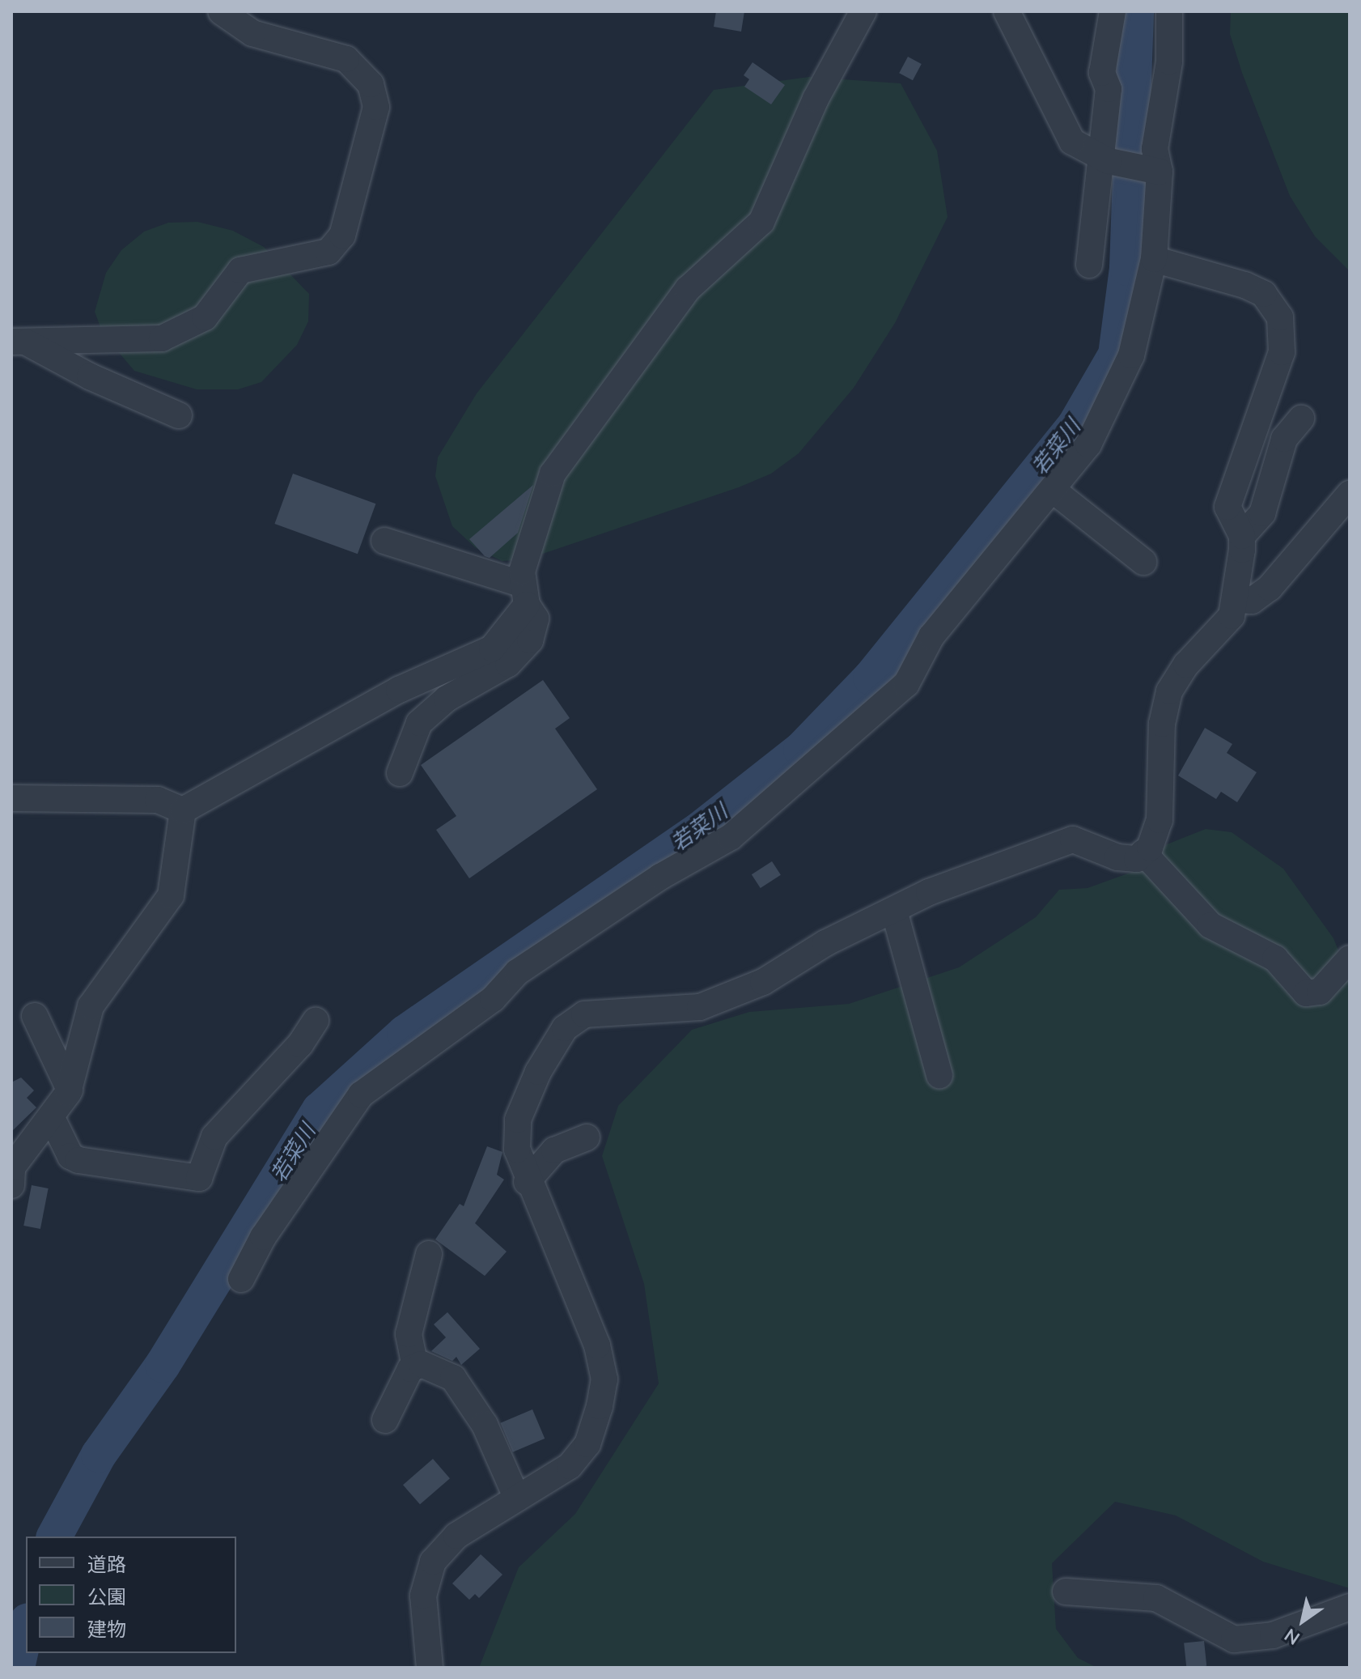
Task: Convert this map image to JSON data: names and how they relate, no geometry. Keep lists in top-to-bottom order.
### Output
{
  "water": ["若菜川"],
  "legend": ["道路", "公園", "建物"],
  "north": "bottom left"
}
